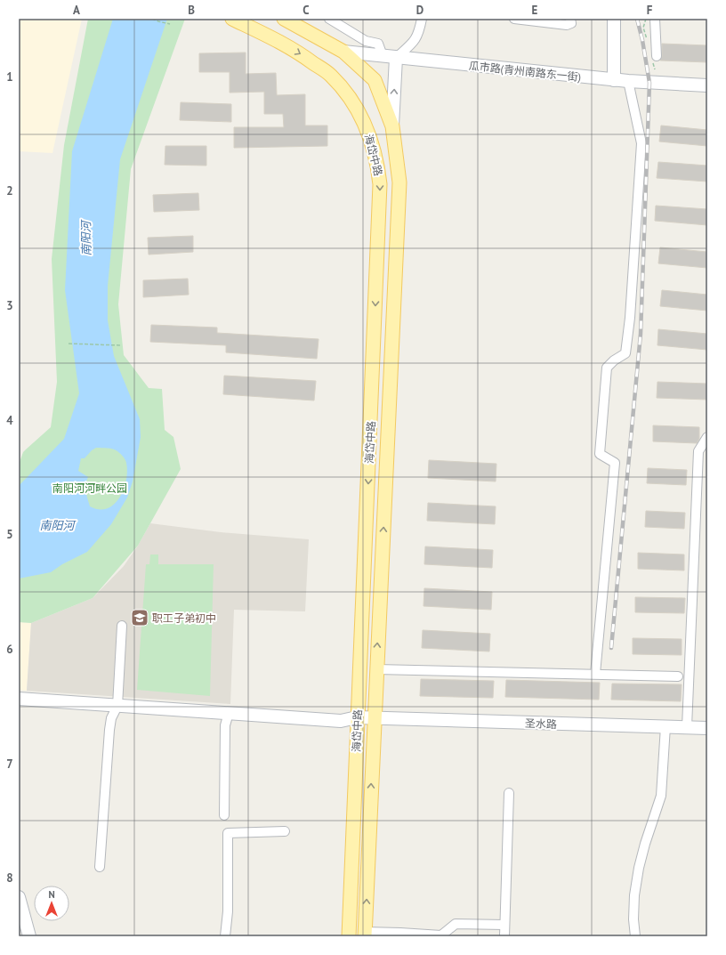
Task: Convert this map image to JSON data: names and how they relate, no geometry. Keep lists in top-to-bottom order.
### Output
{
  "streets": {
    "main road": ["海岱中路"],
    "street": ["瓜市路(青州南路东一街)", "圣水路"]
  },
  "crossings": [
    ["瓜市路(青州南路东一街)", "海岱中路"],
    ["海岱中路", "圣水路"]
  ],
  "water": ["南阳河"],
  "parks": ["南阳河河畔公园"],
  "places": {
    "school or university": ["职工子弟初中"]
  },
  "north": "top",
  "grid": {
    "columns": [
      "A",
      "B",
      "C",
      "D",
      "E",
      "F"
    ],
    "rows": [
      "1",
      "2",
      "3",
      "4",
      "5",
      "6",
      "7",
      "8"
    ]
  }
}
